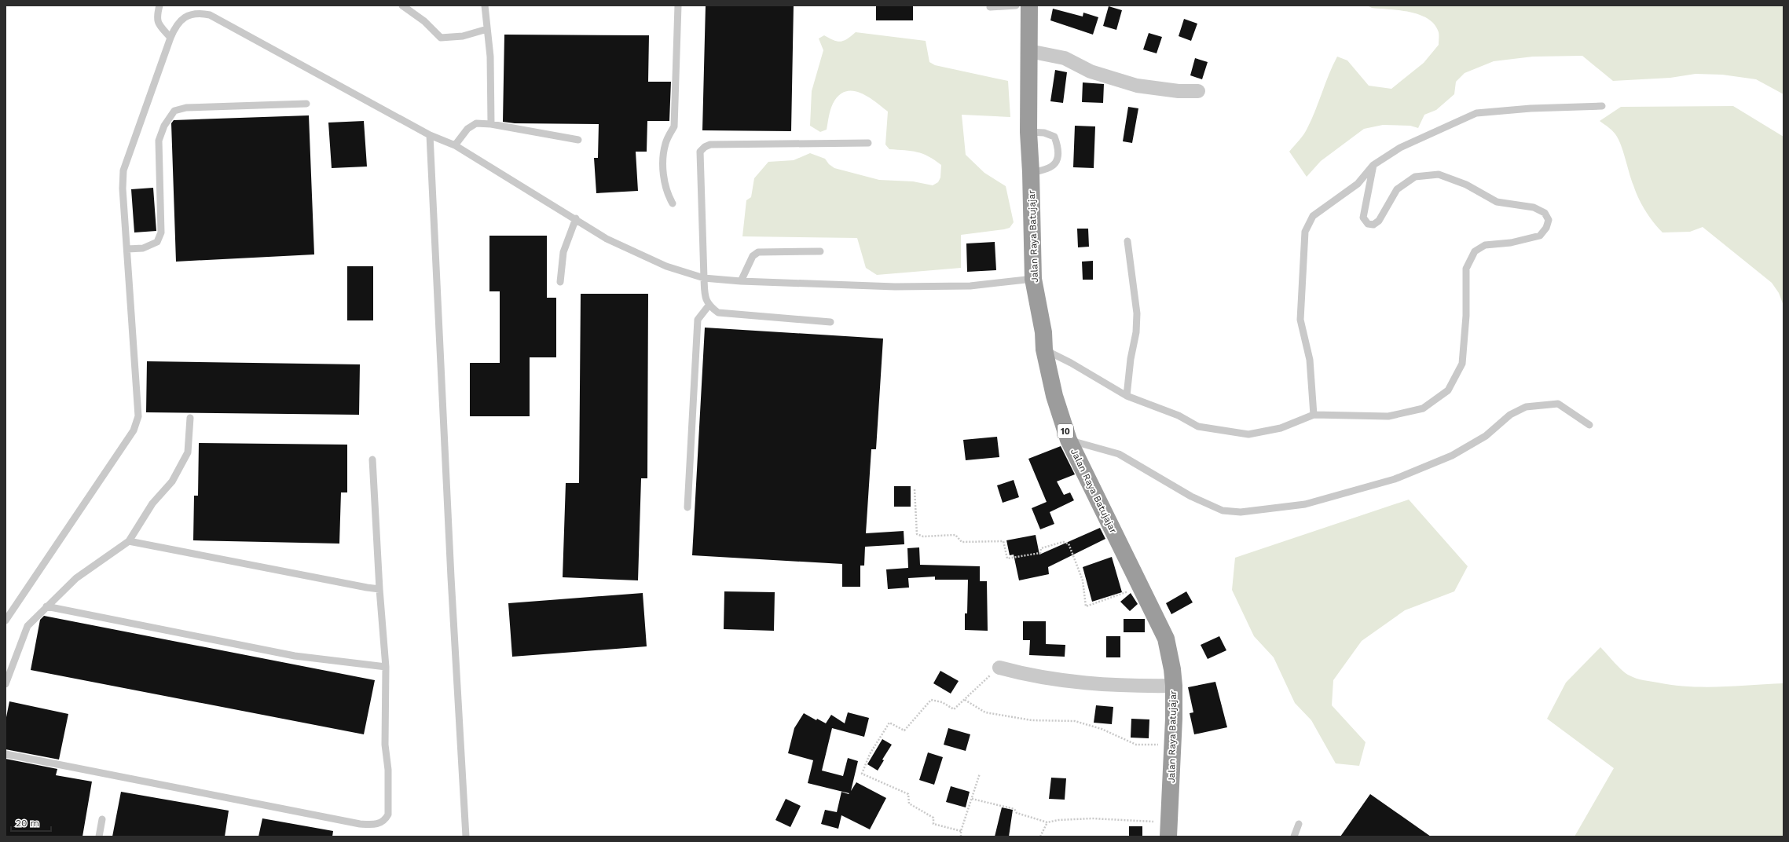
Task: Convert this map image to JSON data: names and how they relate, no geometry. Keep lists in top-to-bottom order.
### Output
{
  "streets": {
    "highway": ["Jalan Raya Batujajar", "10"]
  },
  "scale_bar": "20 m"
}
